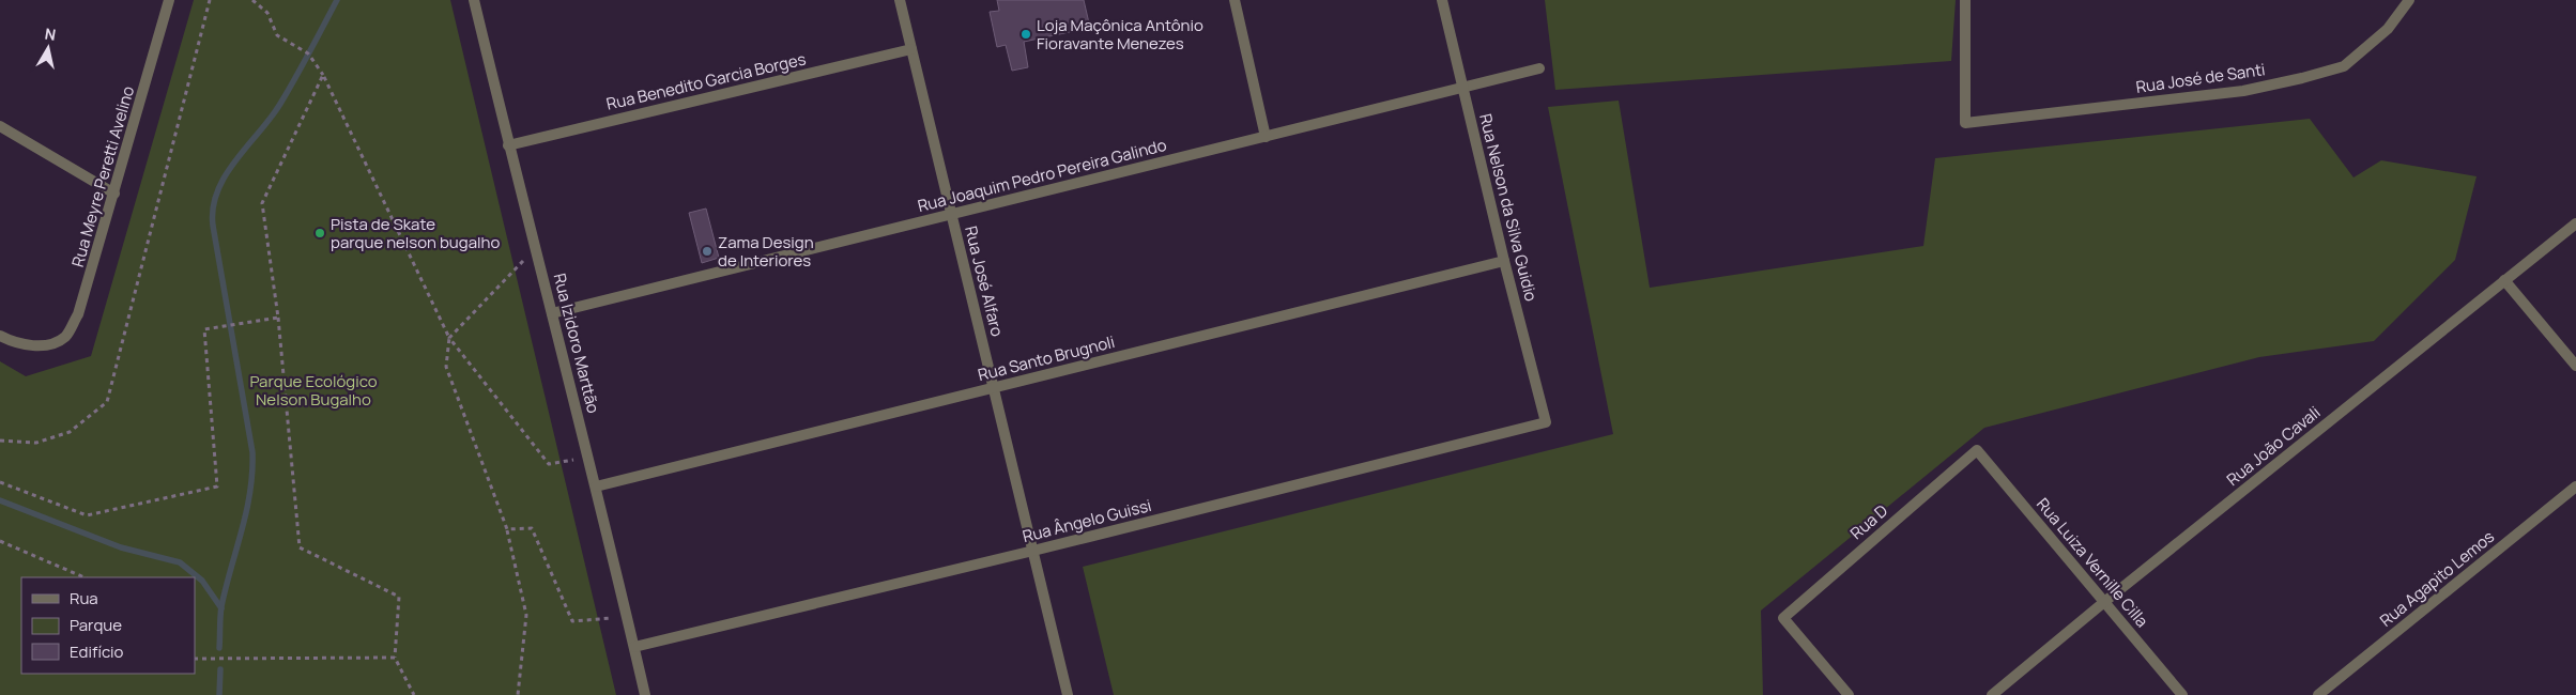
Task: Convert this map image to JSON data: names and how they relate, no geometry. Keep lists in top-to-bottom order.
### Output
{
  "streets": {
    "street": [
      "Rua José de Santi",
      "Rua Benedito Garcia Borges",
      "Rua Joaquim Pedro Pereira Galindo",
      "Rua Meyre Peretti Avelino",
      "Rua Nelson da Silva Guidio",
      "Rua José Alfaro",
      "Rua Izidoro Marttão",
      "Rua Santo Brugnoli",
      "Rua João Cavali",
      "Rua Ângelo Guissi",
      "Rua D",
      "Rua Luiza Vernille Cilla",
      "Rua Agapito Lemos"
    ]
  },
  "crossings": [
    ["Rua Benedito Garcia Borges", "Rua José Alfaro"],
    ["Rua Benedito Garcia Borges", "Rua Izidoro Marttão"],
    ["Rua Joaquim Pedro Pereira Galindo", "Rua Nelson da Silva Guidio"],
    ["Rua Joaquim Pedro Pereira Galindo", "Rua José Alfaro"],
    ["Rua Joaquim Pedro Pereira Galindo", "Rua Izidoro Marttão"],
    ["Rua Nelson da Silva Guidio", "Rua Santo Brugnoli"],
    ["Rua Nelson da Silva Guidio", "Rua Ângelo Guissi"],
    ["Rua José Alfaro", "Rua Santo Brugnoli"],
    ["Rua José Alfaro", "Rua Ângelo Guissi"],
    ["Rua Izidoro Marttão", "Rua Santo Brugnoli"],
    ["Rua Izidoro Marttão", "Rua Ângelo Guissi"],
    ["Rua João Cavali", "Rua Luiza Vernille Cilla"],
    ["Rua D", "Rua Luiza Vernille Cilla"]
  ],
  "parks": ["Parque Ecológico Nelson Bugalho"],
  "places": ["Loja Maçônica Antônio Fioravante Menezes", "Pista de Skate parque nelson bugalho", "Zama Design de Interiores"],
  "legend": ["Rua", "Parque", "Edifício"],
  "north": "top"
}
